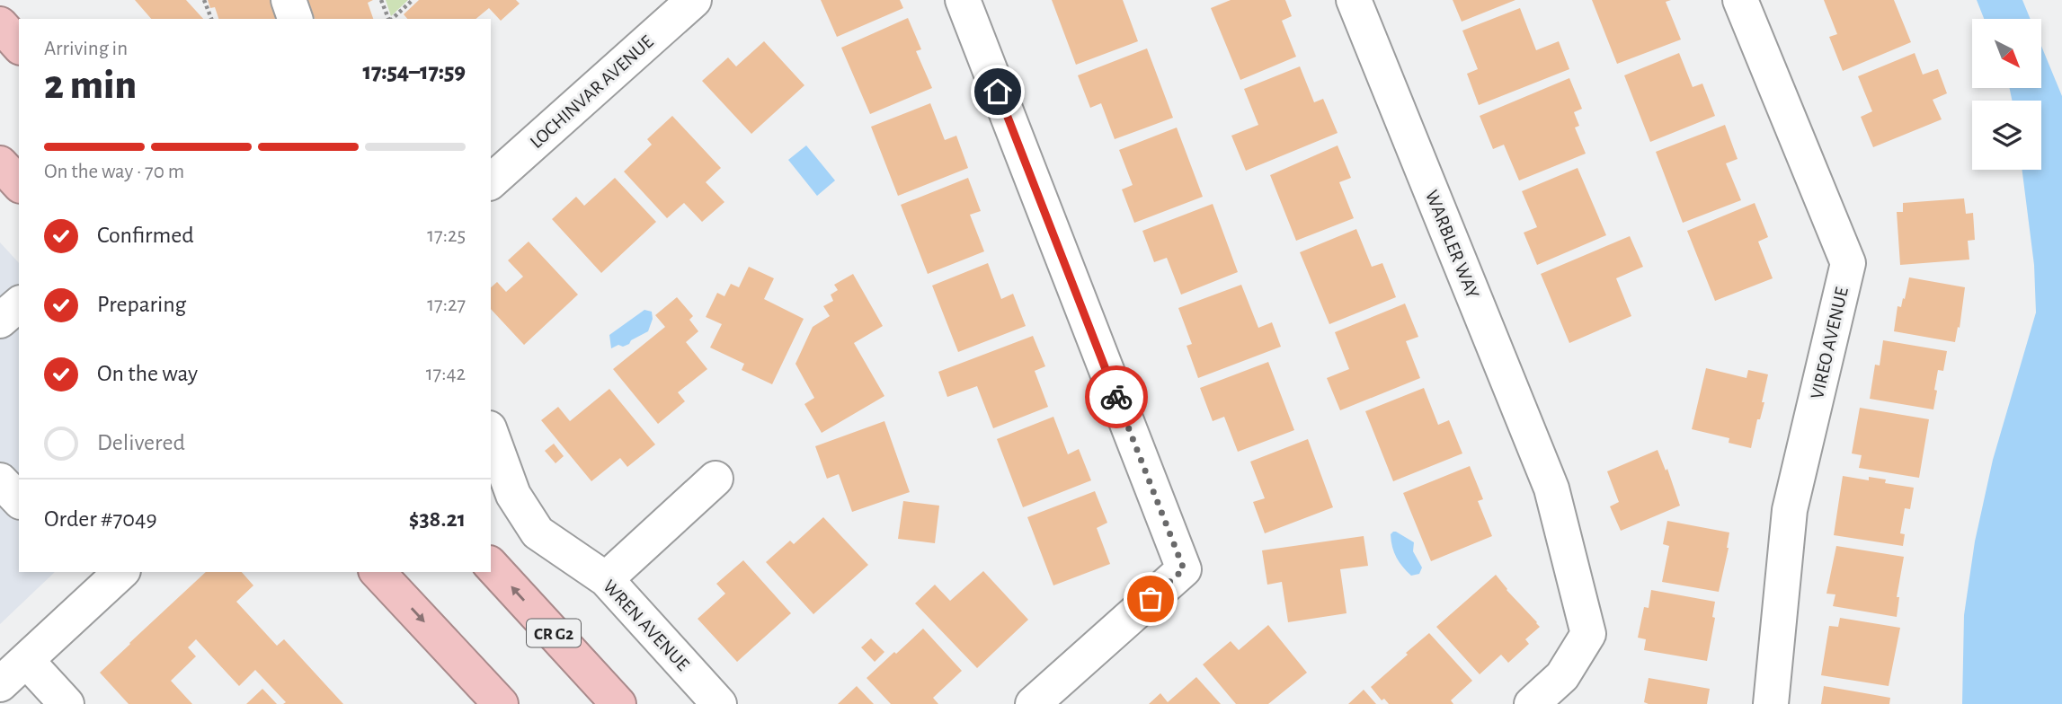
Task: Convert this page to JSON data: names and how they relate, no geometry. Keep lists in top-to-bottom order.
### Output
{
  "streets": {
    "highway": ["CR G2"],
    "street": [
      "LOCHINVAR AVENUE",
      "WARBLER WAY",
      "VIREO AVENUE",
      "WREN AVENUE"
    ]
  },
  "north": "bottom right",
  "page": {
    "heading": ["2 min", "Arriving in", "17:54–17:59"],
    "panel": ["Order #7049", "$38.21"],
    "bar": "On the way · 70 m",
    "list": [
      ["Confirmed", "17:25"],
      ["Preparing", "17:27"],
      ["On the way", "17:42"],
      "Delivered"
    ]
  }
}
